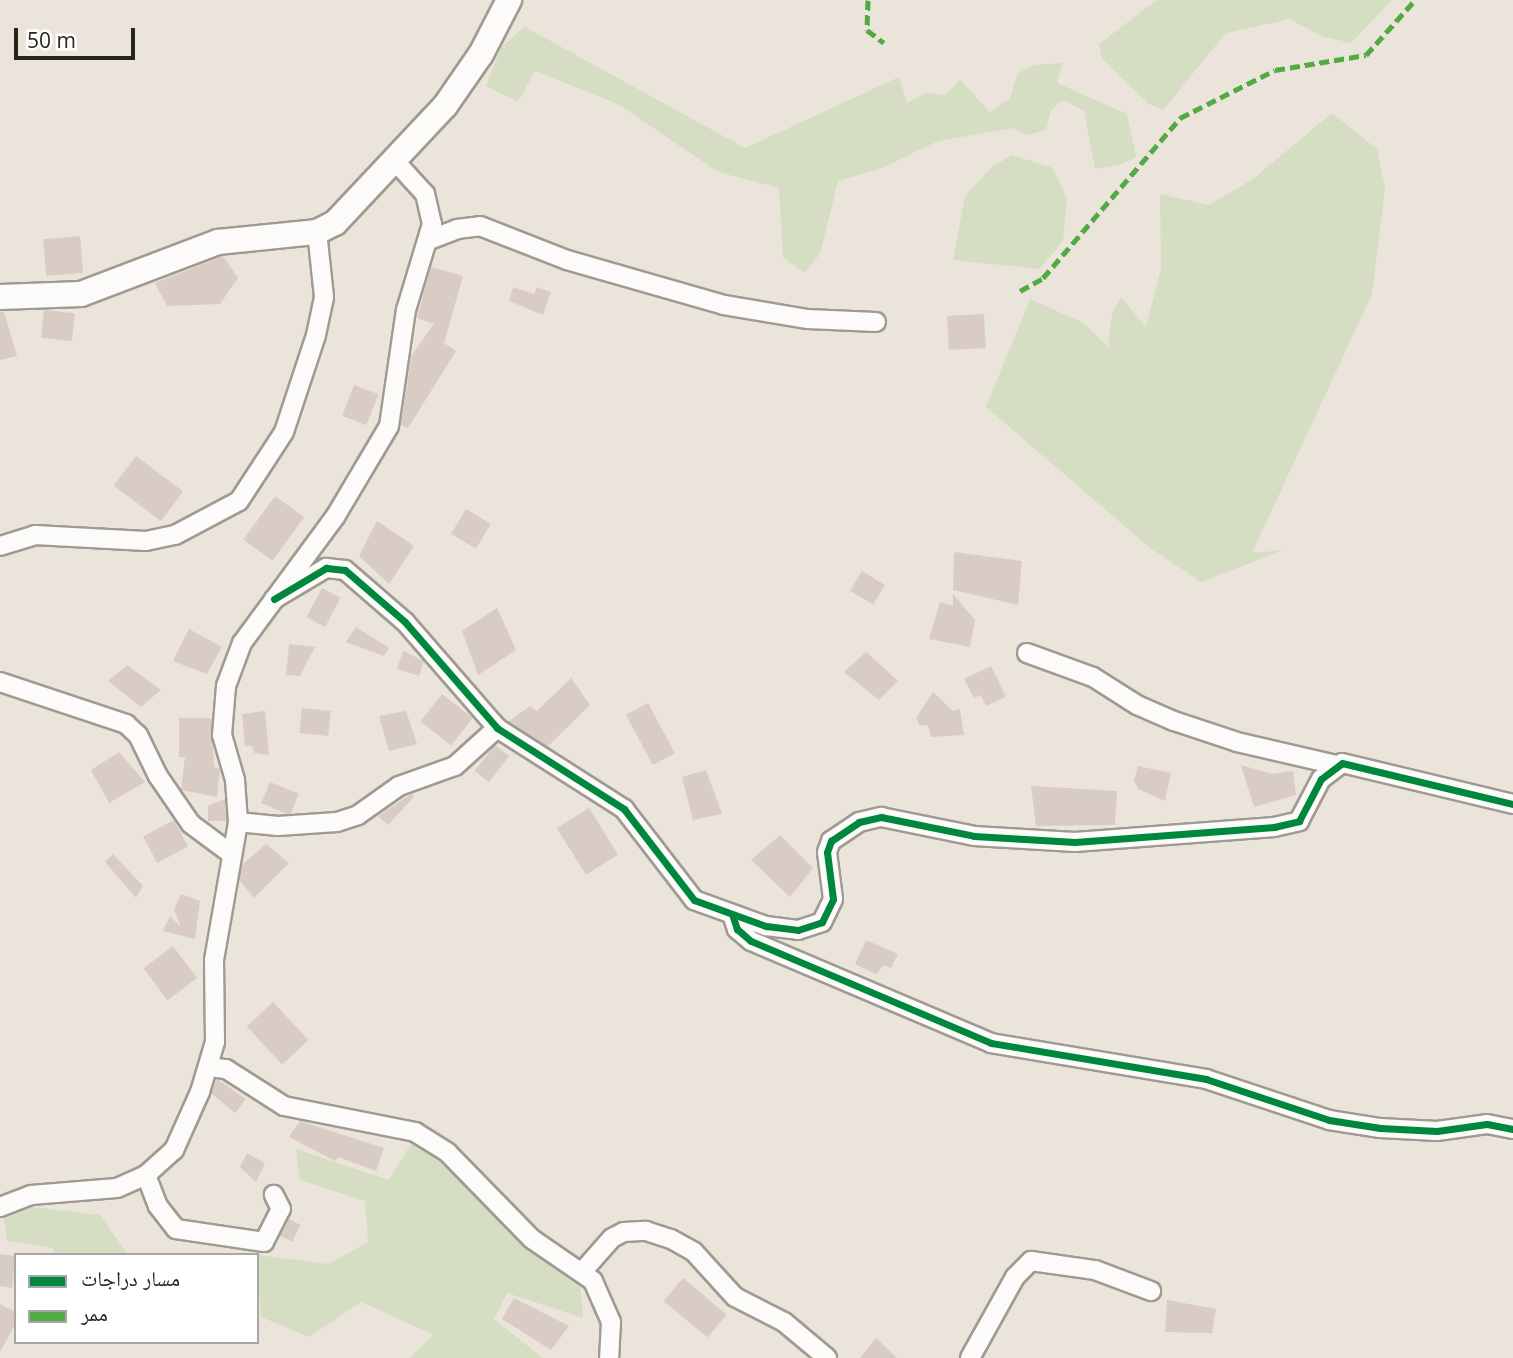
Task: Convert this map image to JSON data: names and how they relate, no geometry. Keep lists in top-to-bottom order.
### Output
{
  "legend": ["مسار دراجات", "ممر"],
  "scale_bar": "50 m"
}
